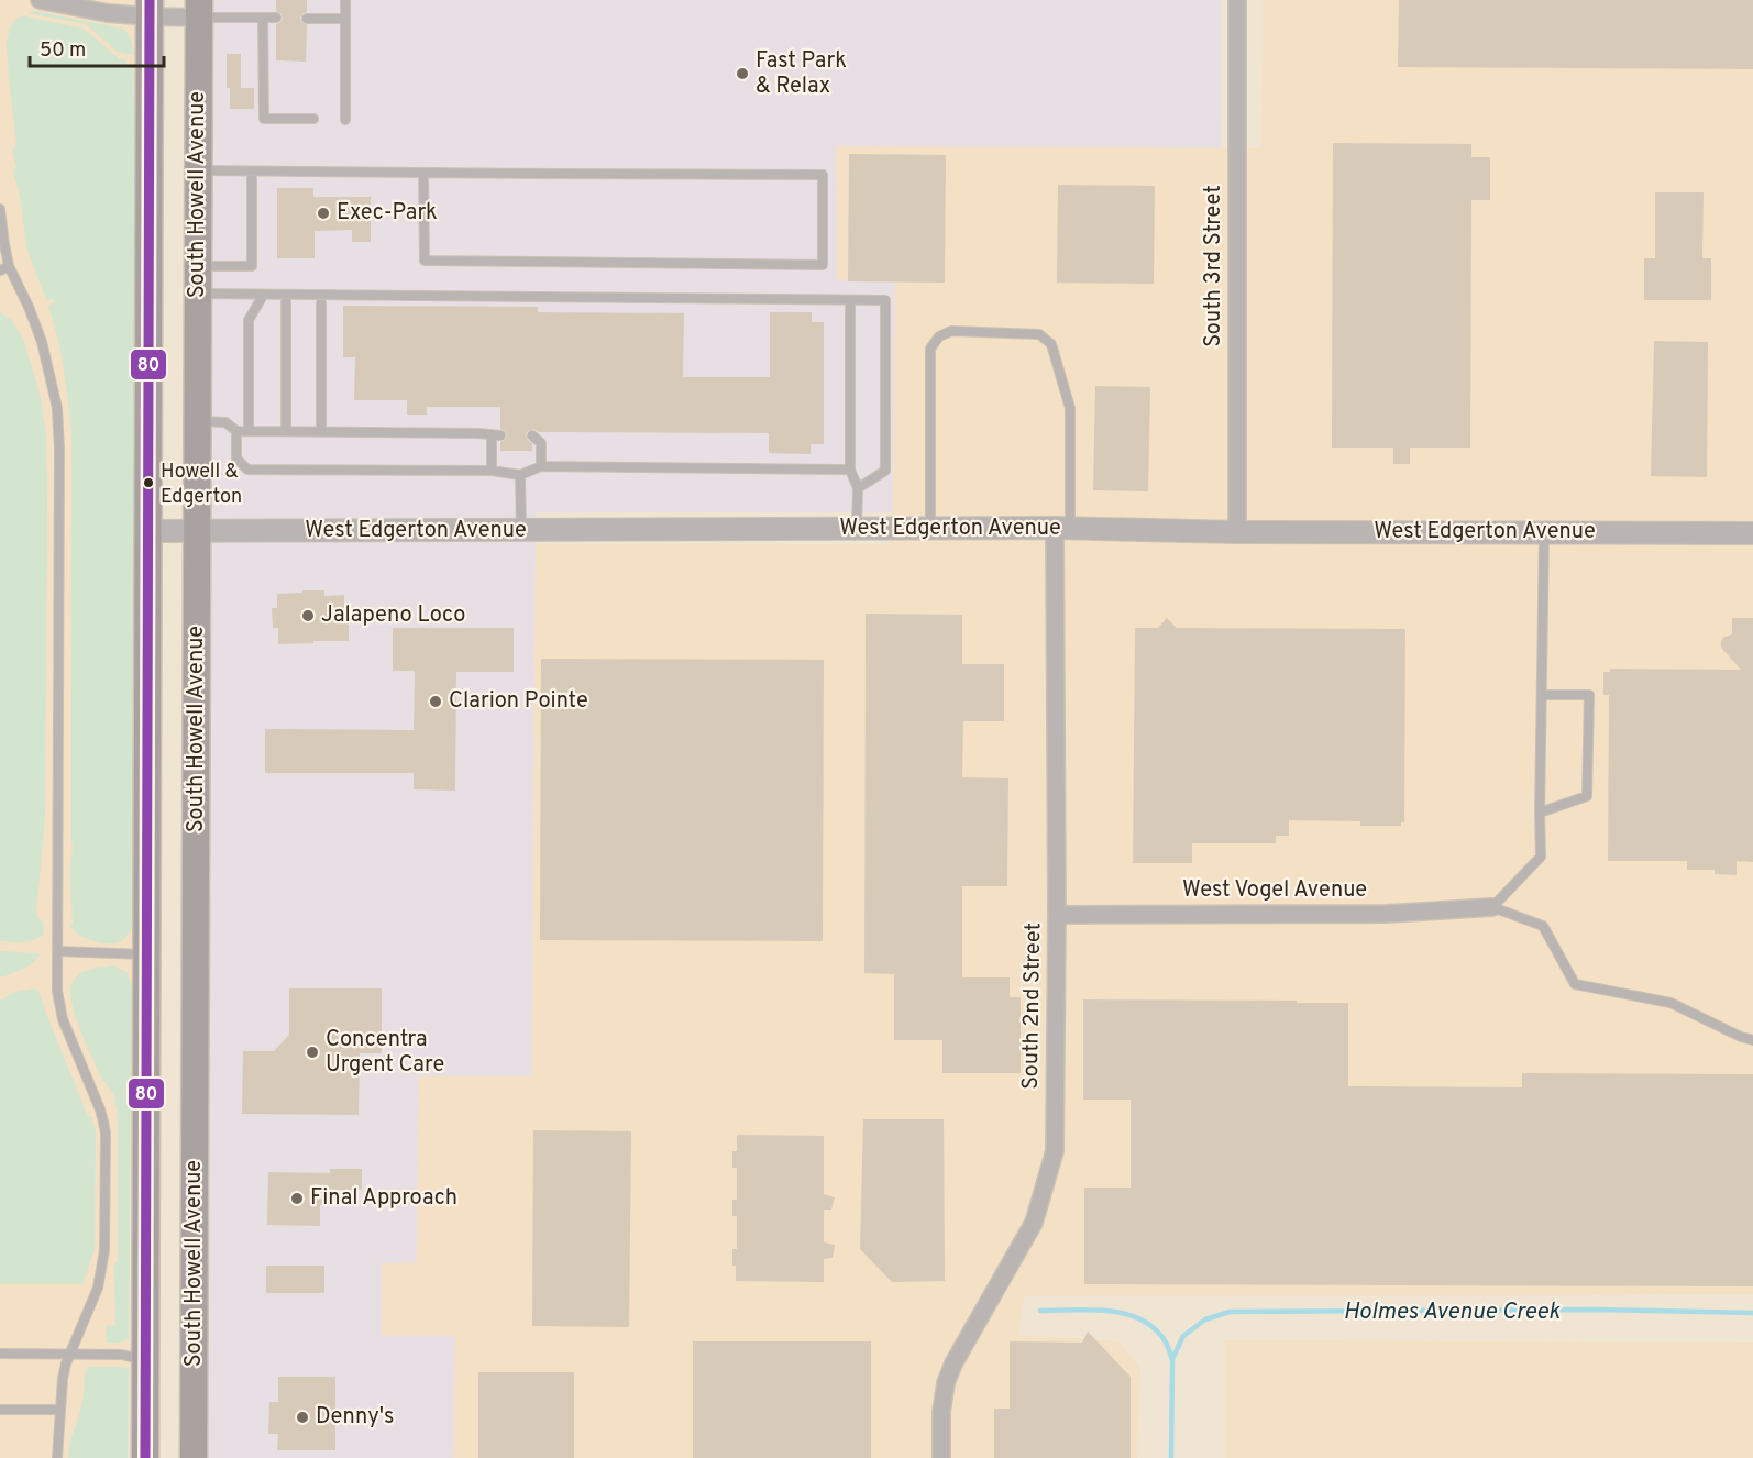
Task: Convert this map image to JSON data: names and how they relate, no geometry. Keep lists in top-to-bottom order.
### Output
{
  "streets": {
    "main road": ["South Howell Avenue"],
    "street": [
      "South 3rd Street",
      "West Edgerton Avenue",
      "West Vogel Avenue",
      "South 2nd Street"
    ]
  },
  "crossings": [
    ["South Howell Avenue", "West Edgerton Avenue"],
    ["South 3rd Street", "West Edgerton Avenue"],
    ["West Edgerton Avenue", "South 2nd Street"],
    ["West Vogel Avenue", "South 2nd Street"]
  ],
  "water": ["Holmes Avenue Creek"],
  "places": [
    "Fast Park & Relax",
    "Exec-Park",
    "Howell & Edgerton",
    "Jalapeno Loco",
    "Clarion Pointe",
    "Concentra Urgent Care",
    "Final Approach",
    "Denny's"
  ],
  "lines": ["transit line 80"],
  "scale_bar": "50 m"
}
